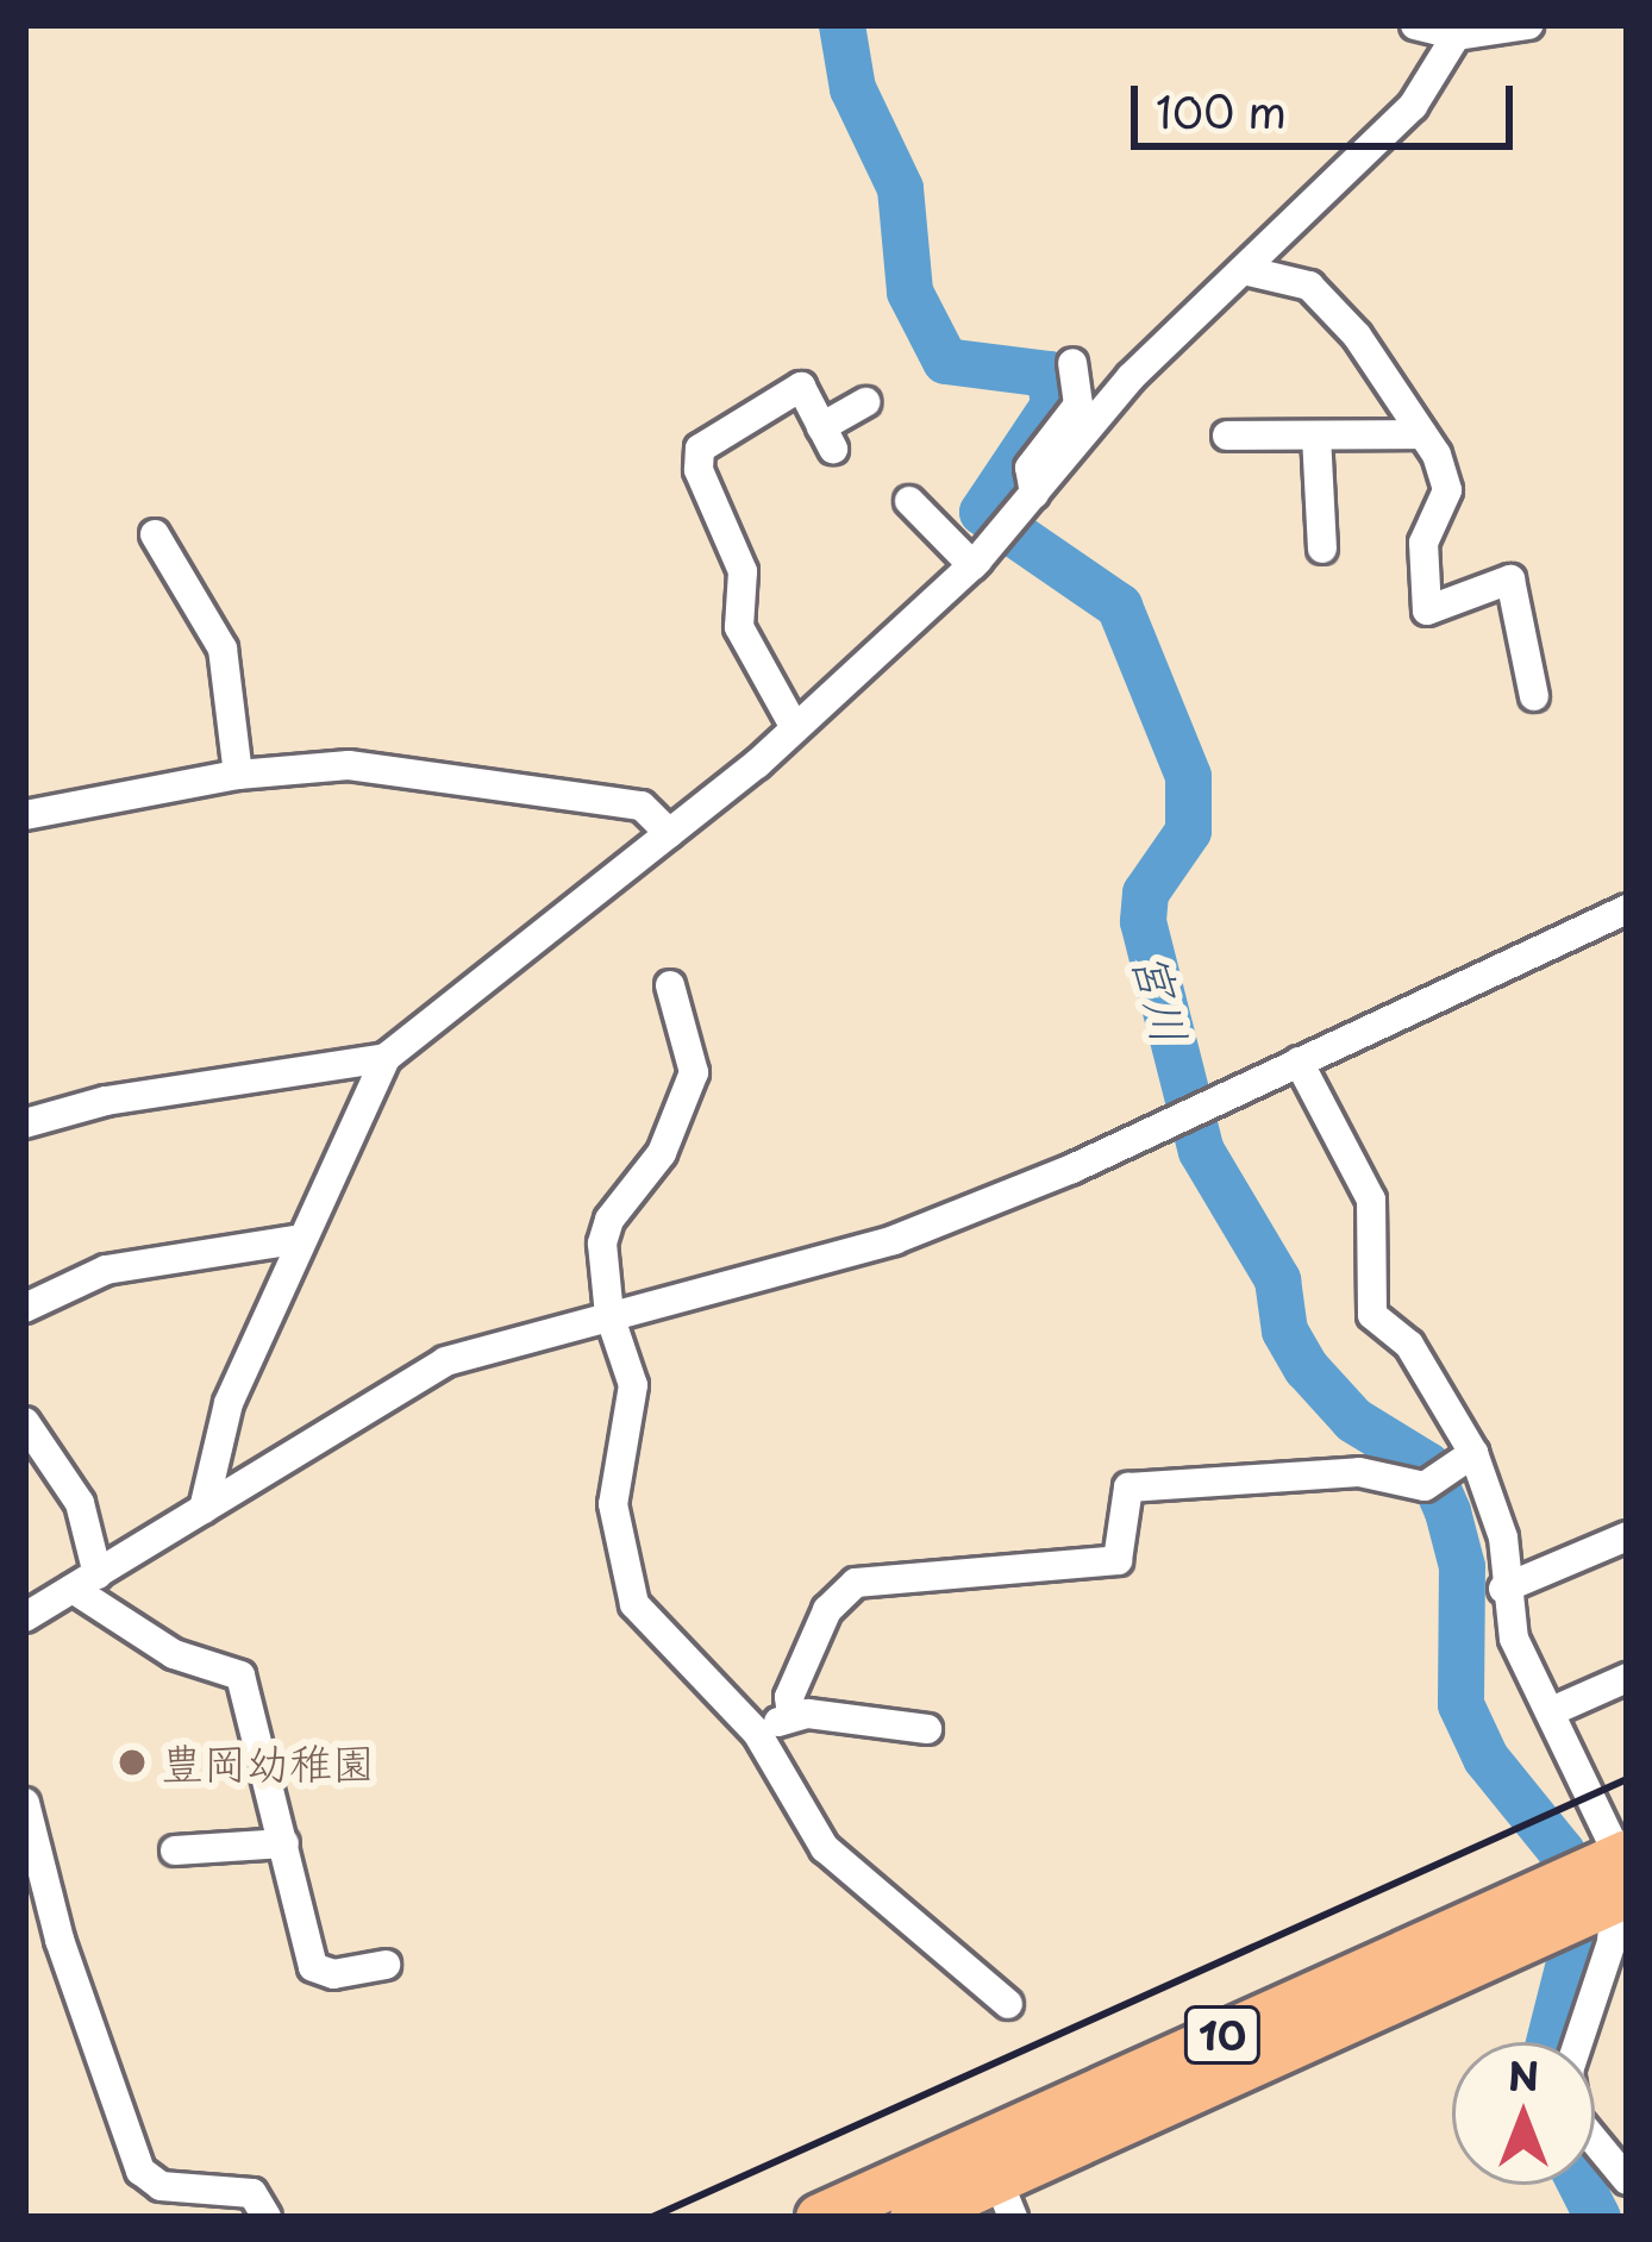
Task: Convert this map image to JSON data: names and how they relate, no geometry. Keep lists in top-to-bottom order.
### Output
{
  "streets": {
    "highway": ["10"]
  },
  "water": ["宮川"],
  "places": ["豊岡幼稚園"],
  "scale_bar": "100 m",
  "north": "top"
}
